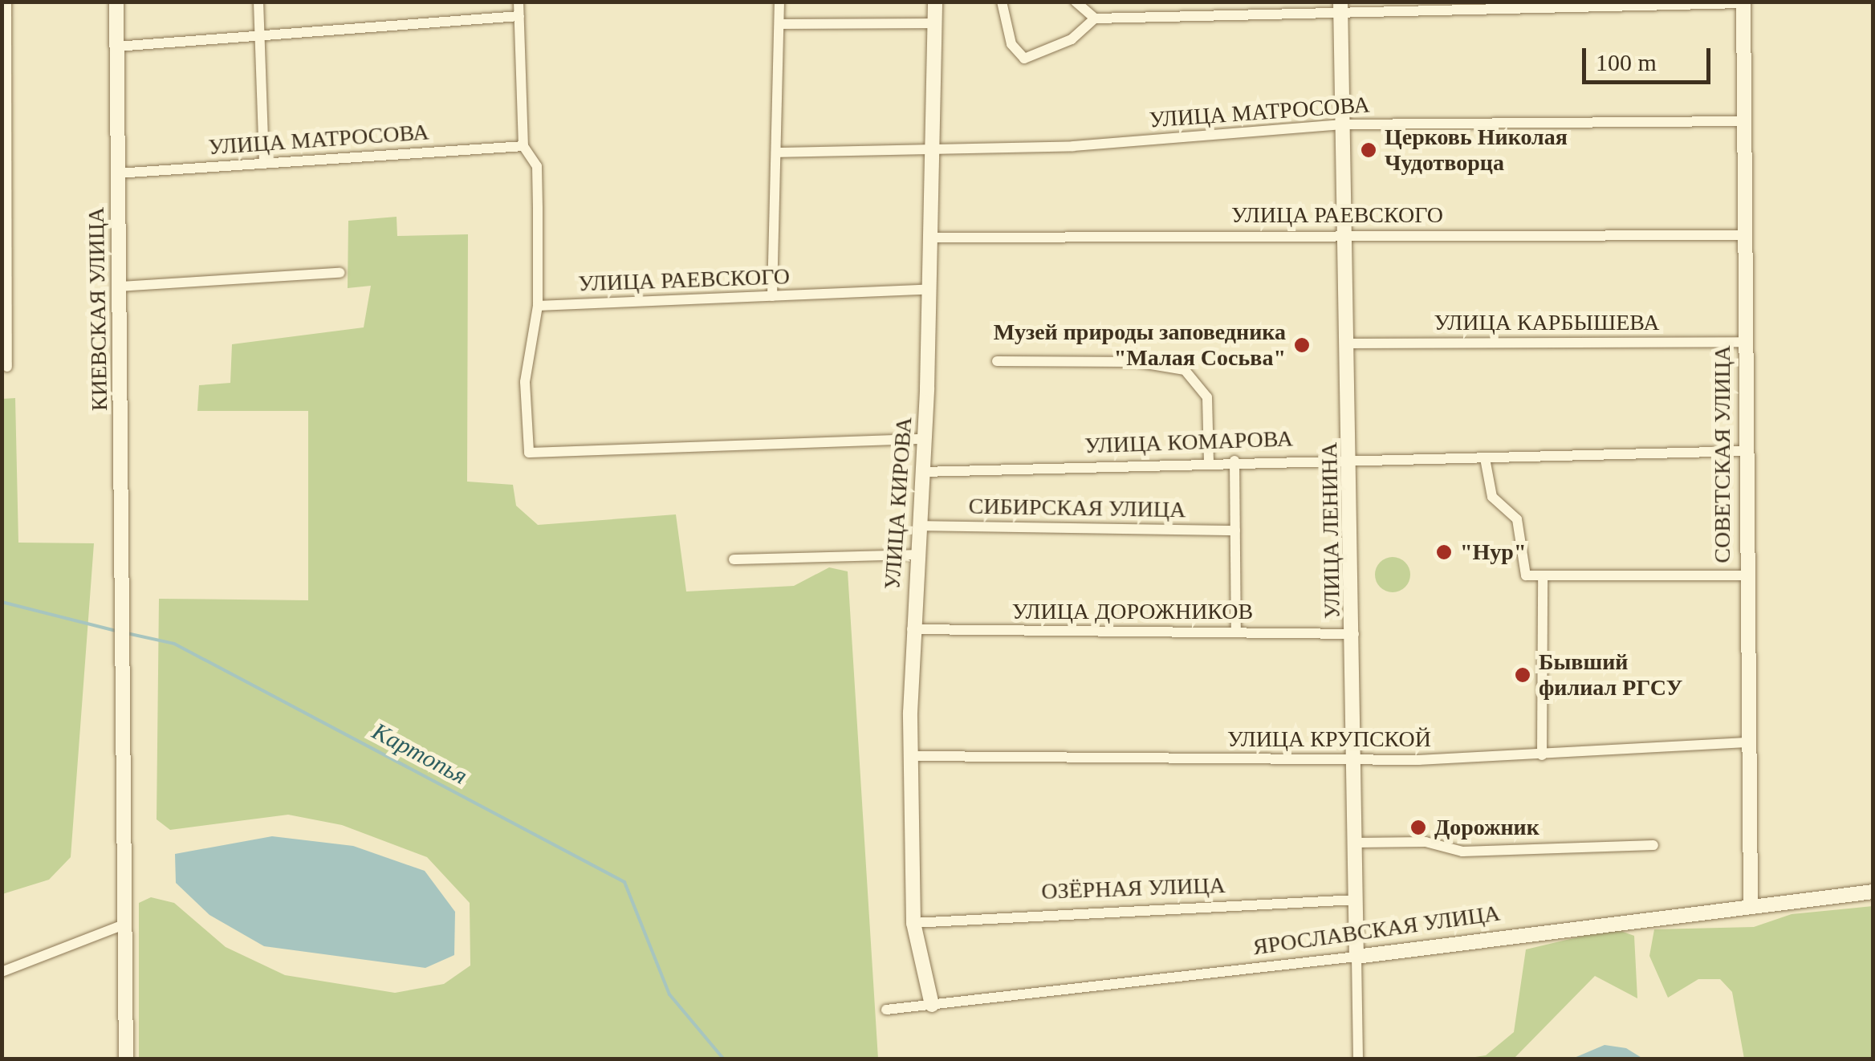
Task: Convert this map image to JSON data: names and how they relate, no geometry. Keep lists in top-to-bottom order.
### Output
{
  "streets": {
    "main road": [
      "КИЕВСКАЯ УЛИЦА",
      "СОВЕТСКАЯ УЛИЦА",
      "УЛИЦА КИРОВА",
      "УЛИЦА ЛЕНИНА",
      "ЯРОСЛАВСКАЯ УЛИЦА"
    ],
    "street": [
      "УЛИЦА МАТРОСОВА",
      "УЛИЦА РАЕВСКОГО",
      "УЛИЦА КАРБЫШЕВА",
      "УЛИЦА КОМАРОВА",
      "СИБИРСКАЯ УЛИЦА",
      "УЛИЦА ДОРОЖНИКОВ",
      "УЛИЦА КРУПСКОЙ",
      "ОЗЁРНАЯ УЛИЦА"
    ]
  },
  "crossings": [
    ["УЛИЦА МАТРОСОВА", "КИЕВСКАЯ УЛИЦА"],
    ["УЛИЦА МАТРОСОВА", "СОВЕТСКАЯ УЛИЦА"],
    ["УЛИЦА МАТРОСОВА", "УЛИЦА КИРОВА"],
    ["УЛИЦА МАТРОСОВА", "УЛИЦА ЛЕНИНА"],
    ["УЛИЦА РАЕВСКОГО", "СОВЕТСКАЯ УЛИЦА"],
    ["УЛИЦА РАЕВСКОГО", "УЛИЦА КИРОВА"],
    ["УЛИЦА РАЕВСКОГО", "УЛИЦА ЛЕНИНА"],
    ["УЛИЦА КАРБЫШЕВА", "СОВЕТСКАЯ УЛИЦА"],
    ["УЛИЦА КАРБЫШЕВА", "УЛИЦА ЛЕНИНА"],
    ["УЛИЦА КОМАРОВА", "СОВЕТСКАЯ УЛИЦА"],
    ["УЛИЦА КОМАРОВА", "УЛИЦА КИРОВА"],
    ["УЛИЦА КОМАРОВА", "УЛИЦА ЛЕНИНА"],
    ["СОВЕТСКАЯ УЛИЦА", "УЛИЦА КРУПСКОЙ"],
    ["СОВЕТСКАЯ УЛИЦА", "ЯРОСЛАВСКАЯ УЛИЦА"],
    ["УЛИЦА КИРОВА", "СИБИРСКАЯ УЛИЦА"],
    ["УЛИЦА КИРОВА", "УЛИЦА ДОРОЖНИКОВ"],
    ["УЛИЦА КИРОВА", "УЛИЦА КРУПСКОЙ"],
    ["УЛИЦА КИРОВА", "ОЗЁРНАЯ УЛИЦА"],
    ["УЛИЦА КИРОВА", "ЯРОСЛАВСКАЯ УЛИЦА"],
    ["УЛИЦА ЛЕНИНА", "УЛИЦА ДОРОЖНИКОВ"],
    ["УЛИЦА ЛЕНИНА", "УЛИЦА КРУПСКОЙ"],
    ["УЛИЦА ЛЕНИНА", "ОЗЁРНАЯ УЛИЦА"],
    ["УЛИЦА ЛЕНИНА", "ЯРОСЛАВСКАЯ УЛИЦА"]
  ],
  "water": ["Картопья"],
  "places": [
    "Церковь Николая Чудотворца",
    "Музей природы заповедника \"Малая Сосьва\"",
    "\"Нур\"",
    "Бывший филиал РГСУ",
    "Дорожник"
  ],
  "scale_bar": "100 m"
}
